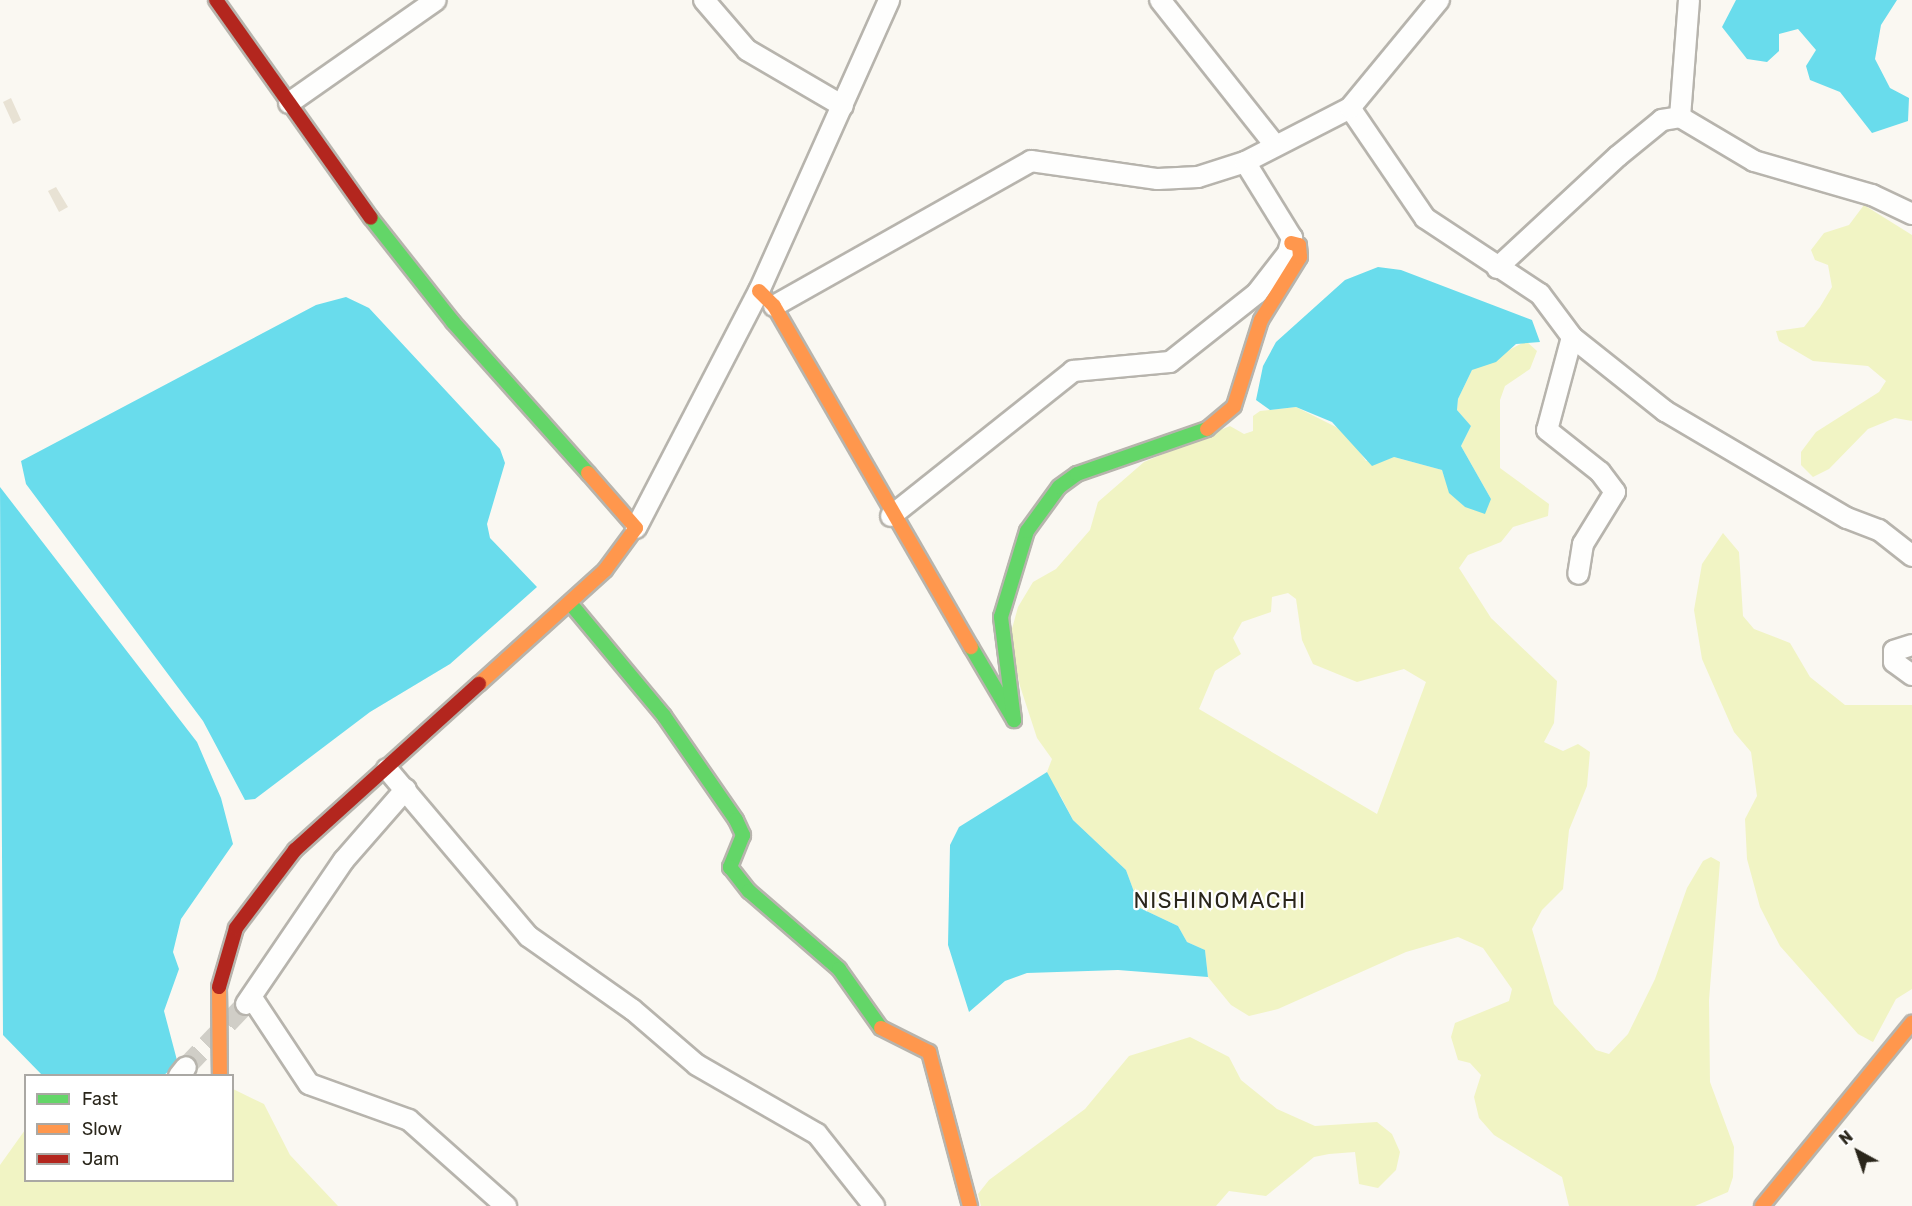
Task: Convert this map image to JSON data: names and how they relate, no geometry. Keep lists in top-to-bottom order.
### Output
{
  "districts": ["NISHINOMACHI"],
  "legend": ["Fast", "Slow", "Jam"],
  "north": "top left"
}
